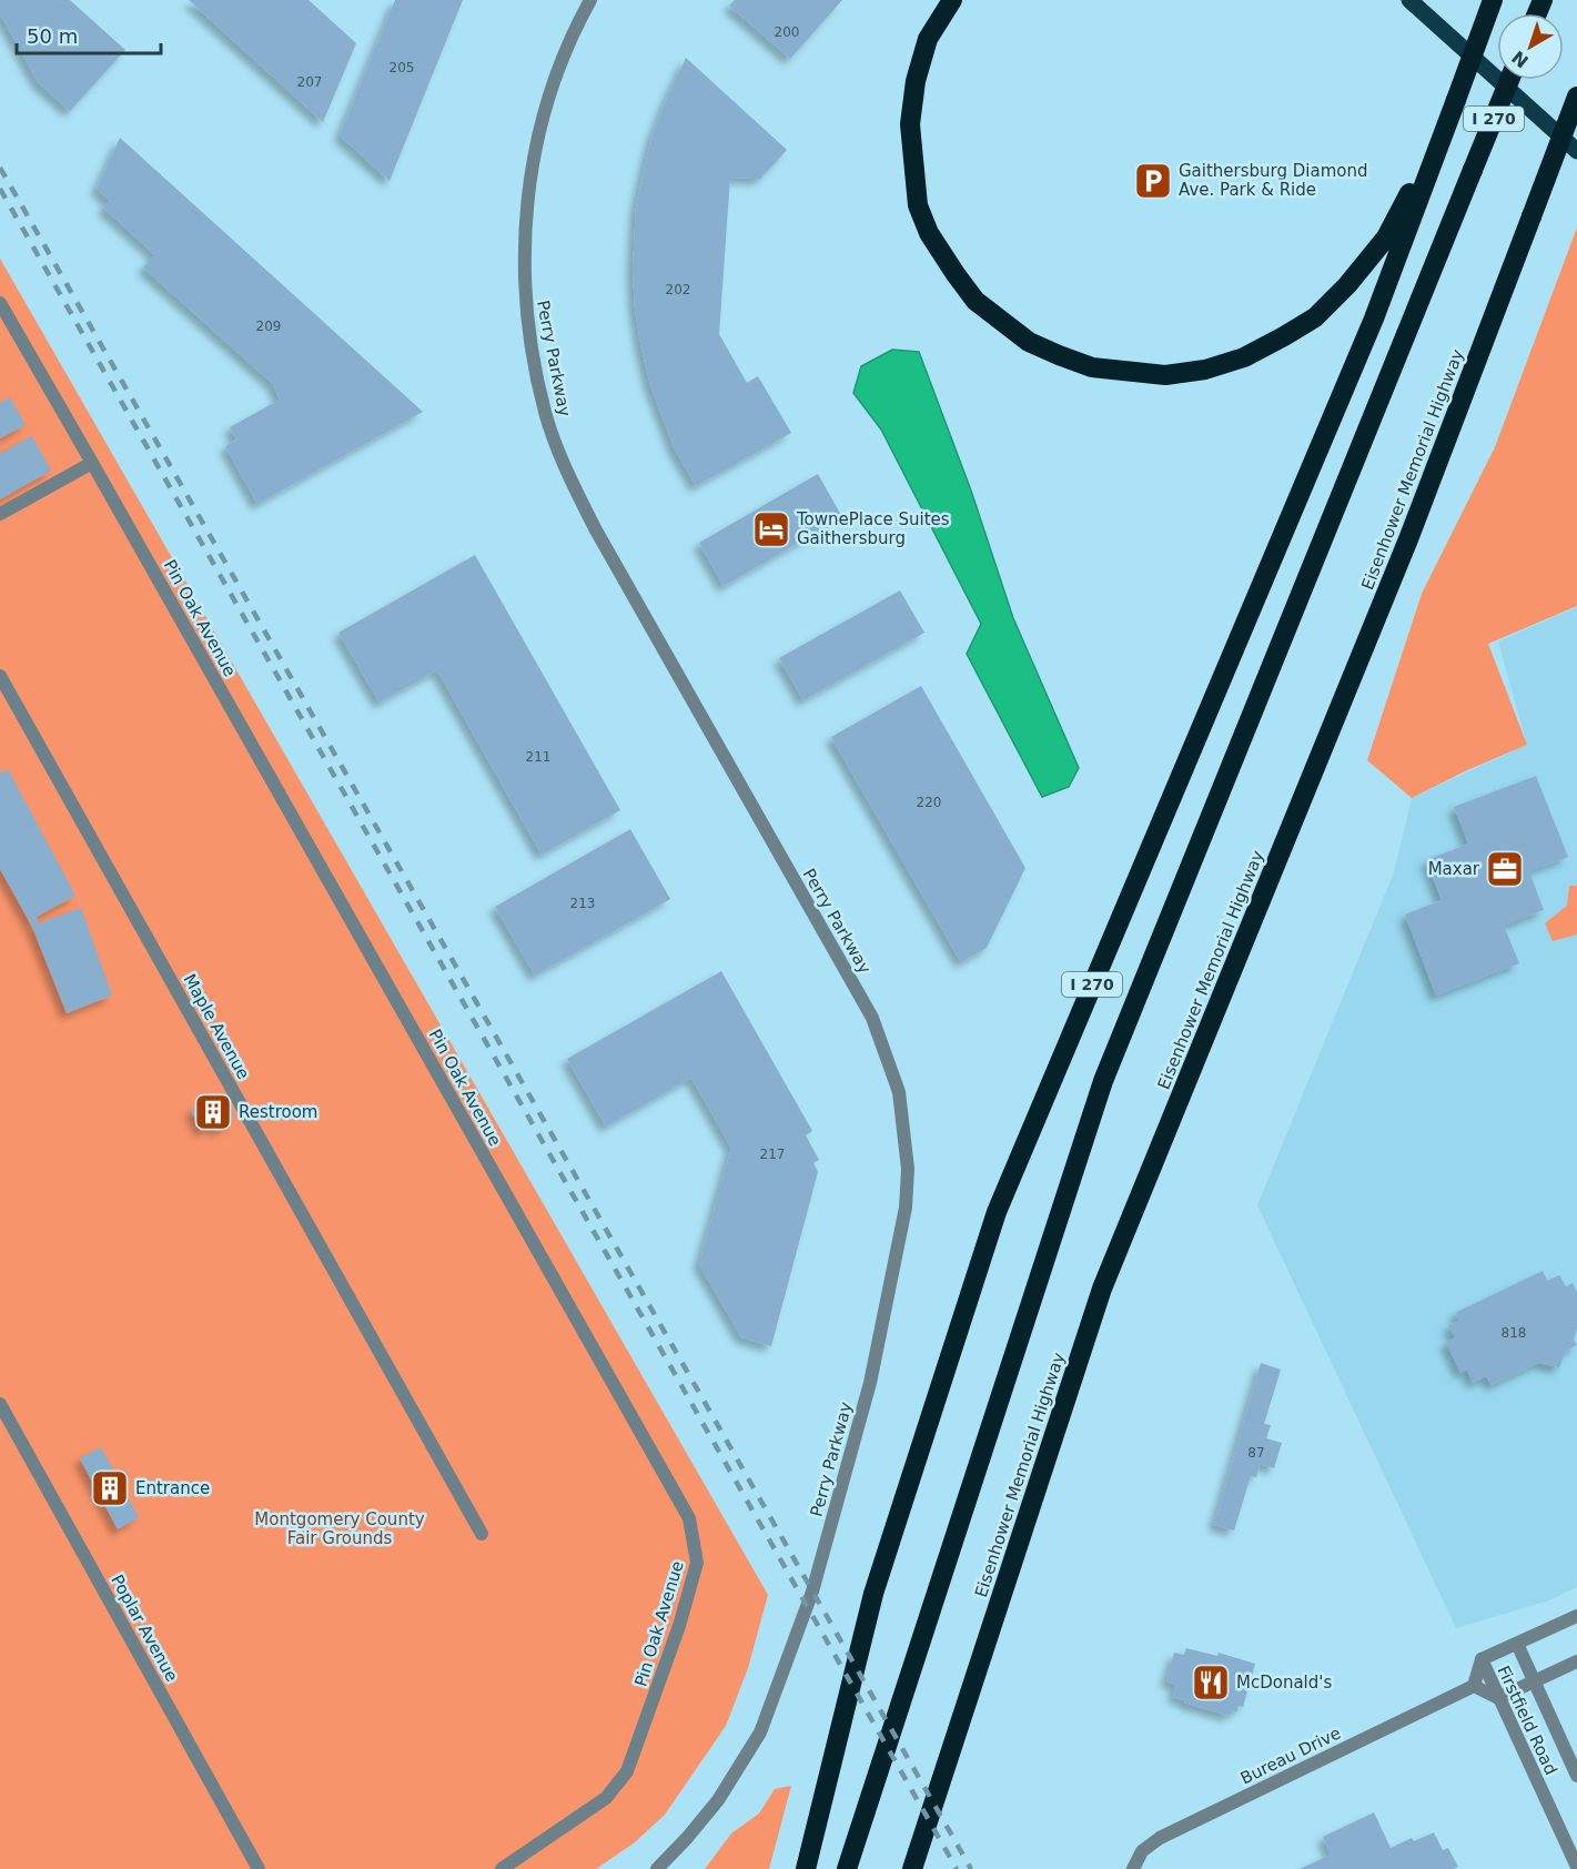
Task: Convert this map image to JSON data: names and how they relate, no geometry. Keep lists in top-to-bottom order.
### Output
{
  "streets": {
    "highway": ["I 270", "Eisenhower Memorial Highway"],
    "street": [
      "Perry Parkway",
      "Pin Oak Avenue",
      "Maple Avenue",
      "Poplar Avenue",
      "Firstfield Road",
      "Bureau Drive"
    ]
  },
  "parks": ["Montgomery County Fair Grounds"],
  "places": {
    "parking": ["Gaithersburg Diamond Ave. Park & Ride"],
    "hotel": ["TownePlace Suites Gaithersburg"],
    "office": ["Maxar"],
    "building": ["Restroom", "Entrance"],
    "restaurant": ["McDonald's"]
  },
  "house_numbers": [
    "200",
    "205",
    "207",
    "202",
    "209",
    "211",
    "220",
    "213",
    "217",
    "818",
    "87"
  ],
  "scale_bar": "50 m",
  "north": "bottom left"
}
